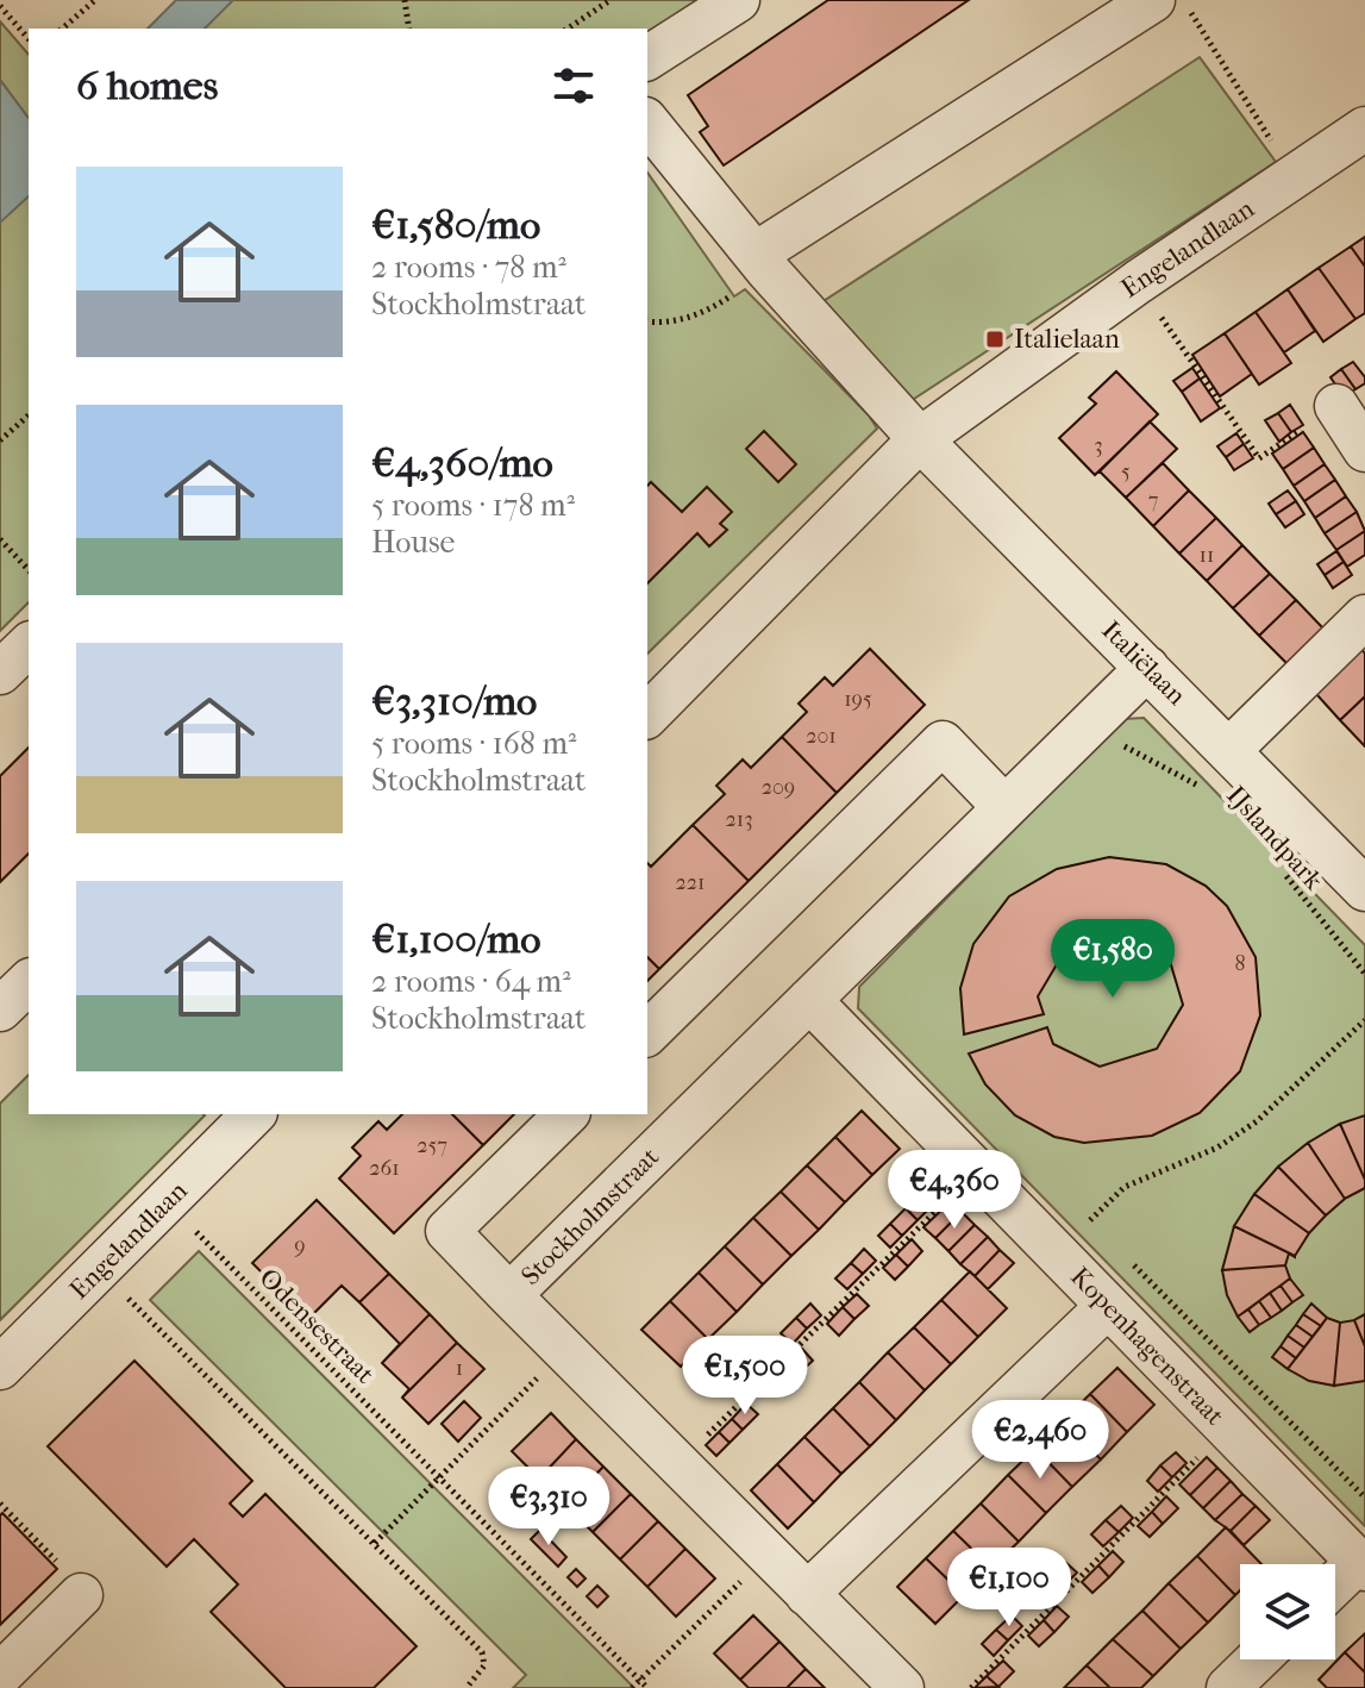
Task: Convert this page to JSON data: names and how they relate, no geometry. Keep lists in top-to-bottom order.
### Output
{
  "streets": {
    "street": [
      "Engelandlaan",
      "Italiëlaan",
      "Stockholmstraat",
      "Kopenhagenstraat"
    ],
    "path": ["IJslandpark", "Odensestraat"]
  },
  "crossings": [
    ["Engelandlaan", "Italiëlaan"],
    ["Engelandlaan", "Odensestraat"],
    ["Italiëlaan", "Stockholmstraat"],
    ["IJslandpark", "Stockholmstraat"],
    ["Stockholmstraat", "Kopenhagenstraat"]
  ],
  "places": {
    "transit": ["Italielaan"]
  },
  "house_numbers": [
    "3",
    "5",
    "7",
    "11",
    "195",
    "201",
    "209",
    "213",
    "221",
    "8",
    "257",
    "261",
    "9",
    "1"
  ],
  "page": {
    "heading": "6 homes",
    "list": [
      {
        "name": "€1,580/mo",
        "note": "2 rooms · 78 m² · Stockholmstraat"
      },
      {
        "name": "€4,360/mo",
        "note": "5 rooms · 178 m² · House"
      },
      {
        "name": "€3,310/mo",
        "note": "5 rooms · 168 m² · Stockholmstraat"
      },
      {
        "name": "€1,100/mo",
        "note": "2 rooms · 64 m² · Stockholmstraat"
      }
    ],
    "price": [
      "€1,580",
      "€4,360",
      "€1,500",
      "€2,460",
      "€3,310",
      "€1,100"
    ]
  }
}
